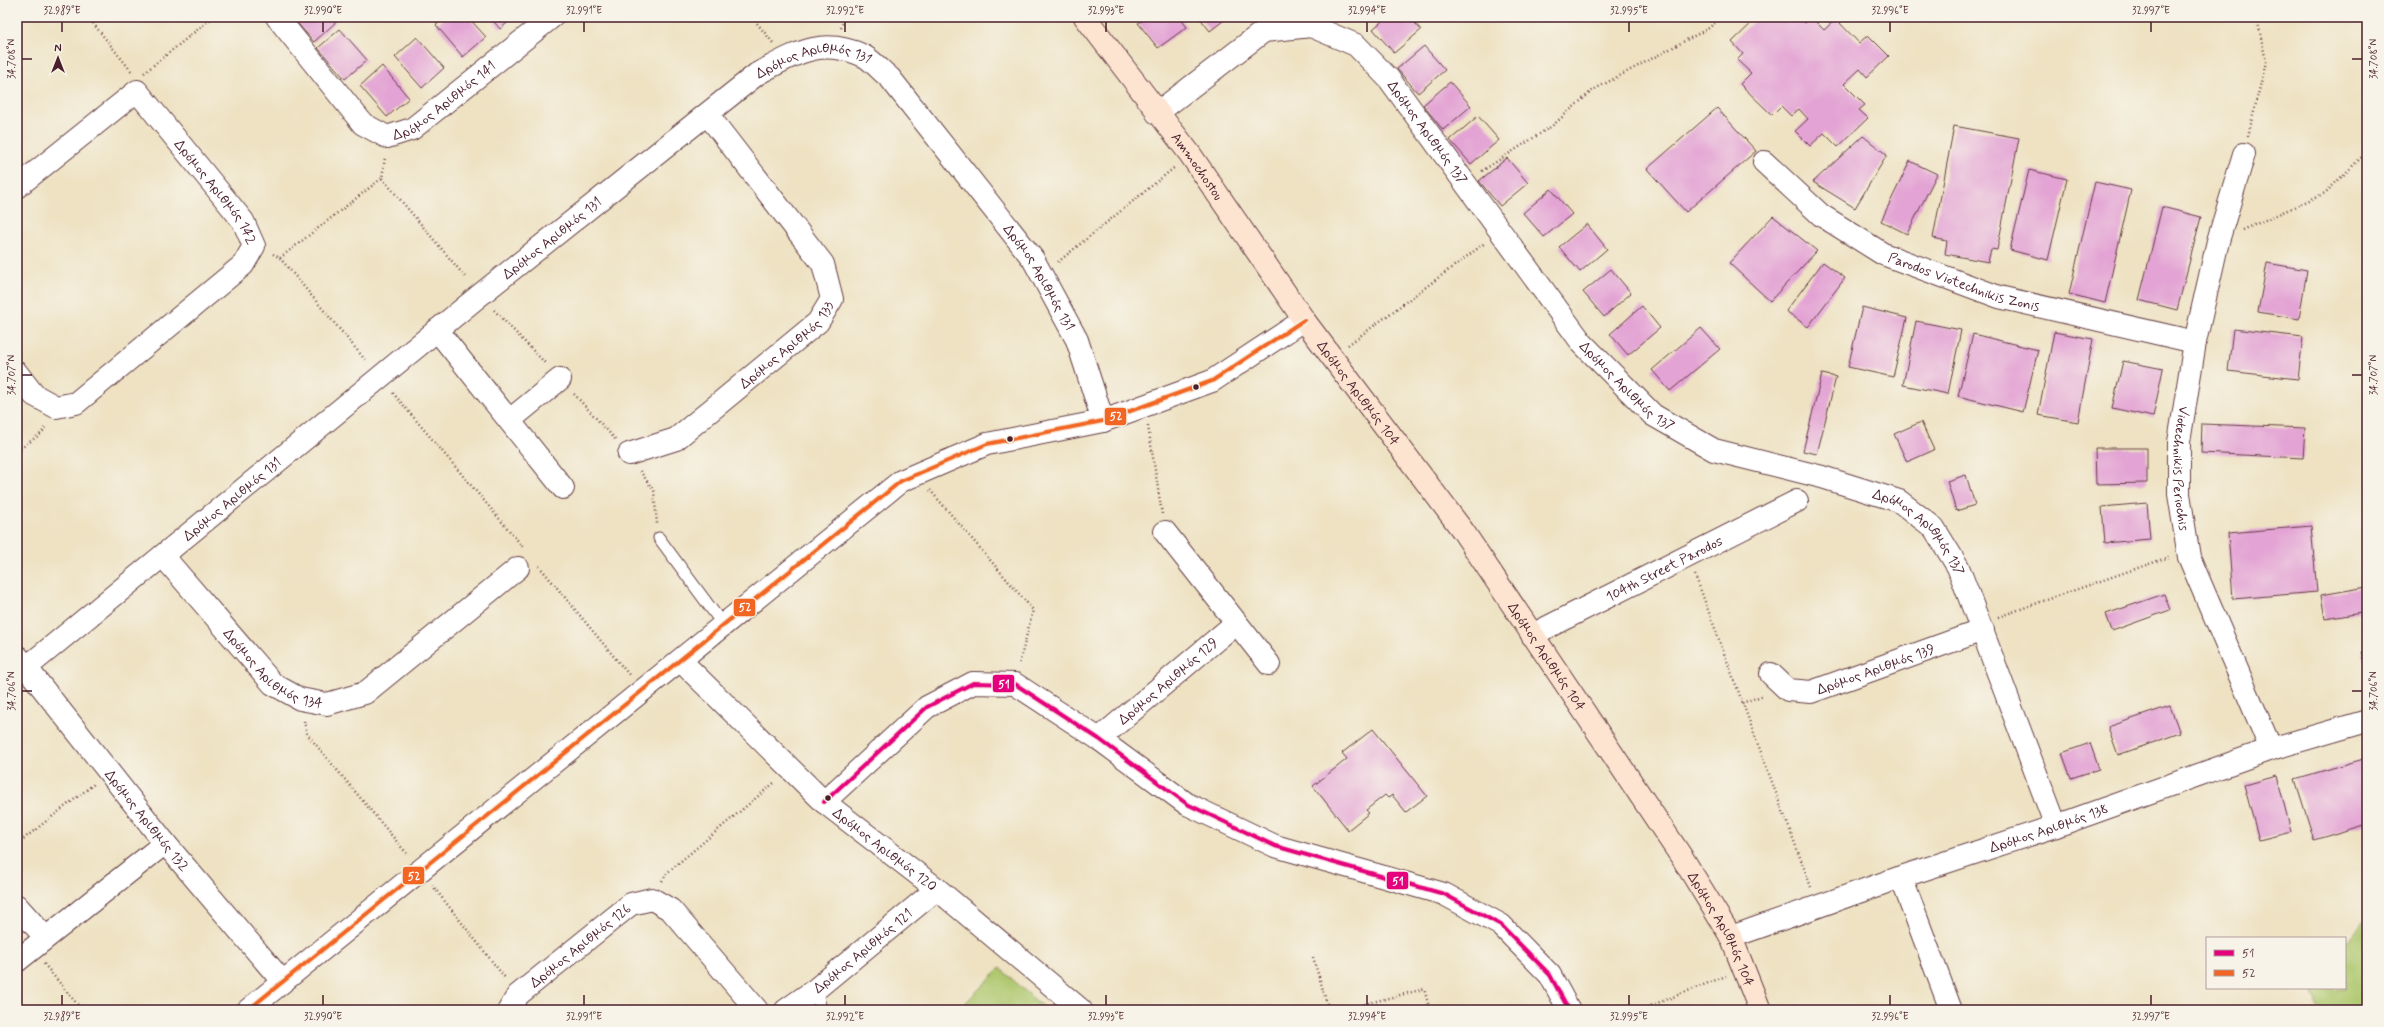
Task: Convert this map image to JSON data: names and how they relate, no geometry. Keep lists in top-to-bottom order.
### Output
{
  "streets": {
    "street": [
      "Δρόμος Αριθμός 131",
      "Δρόμος Αριθμός 141",
      "Δρόμος Αριθμός 137",
      "Ammochostou",
      "Δρόμος Αριθμός 142",
      "Parodos Viotechnikis Zonis",
      "Δρόμος Αριθμός 133",
      "Δρόμος Αριθμός 104",
      "Viotechnikis Periochis",
      "104th Street Parodos",
      "Δρόμος Αριθμός 134",
      "Δρόμος Αριθμός 139",
      "Δρόμος Αριθμός 129",
      "Δρόμος Αριθμός 132",
      "Δρόμος Αριθμός 138",
      "Δρόμος Αριθμός 120",
      "Δρόμος Αριθμός 126",
      "Δρόμος Αριθμός 121"
    ]
  },
  "crossings": [
    ["Δρόμος Αριθμός 131", "Δρόμος Αριθμός 133"],
    ["Δρόμος Αριθμός 131", "Δρόμος Αριθμός 134"],
    ["Δρόμος Αριθμός 131", "Δρόμος Αριθμός 132"],
    ["Δρόμος Αριθμός 137", "Ammochostou"],
    ["Δρόμος Αριθμός 137", "Δρόμος Αριθμός 139"],
    ["Δρόμος Αριθμός 137", "Δρόμος Αριθμός 138"],
    ["Ammochostou", "Δρόμος Αριθμός 104"],
    ["Parodos Viotechnikis Zonis", "Viotechnikis Periochis"],
    ["Δρόμος Αριθμός 104", "104th Street Parodos"],
    ["Δρόμος Αριθμός 104", "Δρόμος Αριθμός 138"],
    ["Viotechnikis Periochis", "Δρόμος Αριθμός 138"],
    ["Δρόμος Αριθμός 120", "Δρόμος Αριθμός 121"]
  ],
  "lines": ["transit line 52", "transit line 51"],
  "legend": ["51", "52"],
  "north": "top",
  "coordinates": [
    "32.989°E",
    "32.990°E",
    "32.991°E",
    "32.992°E",
    "32.993°E",
    "32.994°E",
    "32.995°E",
    "32.996°E",
    "32.997°E",
    "34.708°N",
    "34.707°N",
    "34.706°N"
  ]
}
